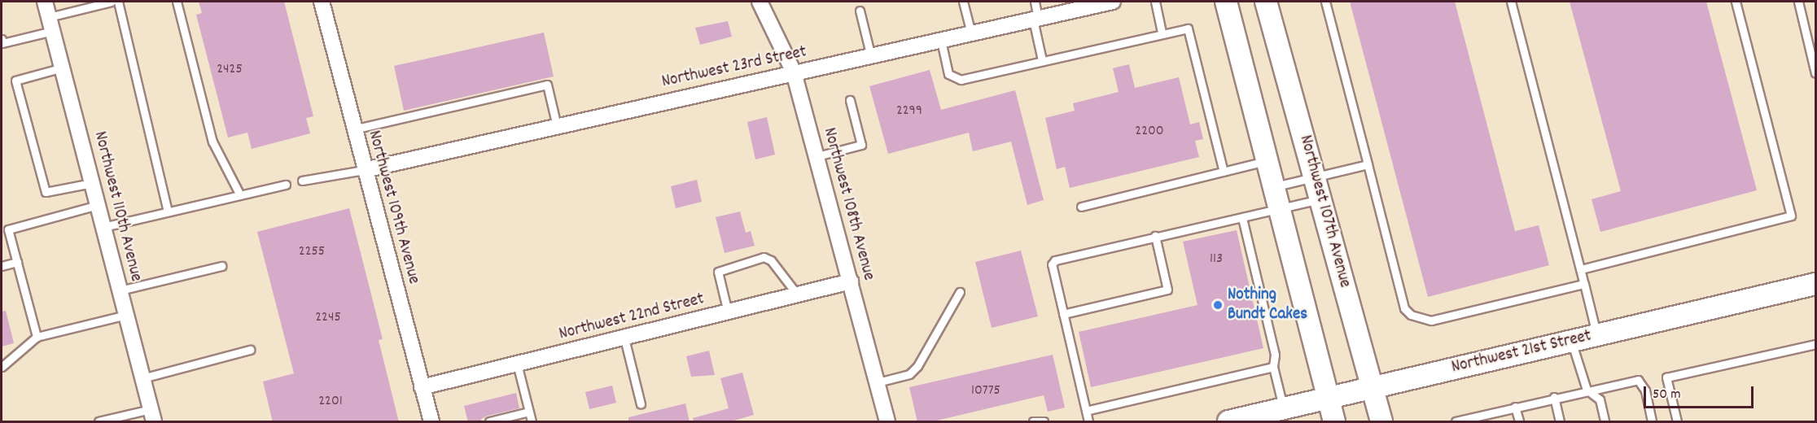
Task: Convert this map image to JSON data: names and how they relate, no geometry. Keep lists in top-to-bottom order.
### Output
{
  "streets": {
    "main road": ["Northwest 107th Avenue", "Northwest 21st Street"],
    "street": [
      "Northwest 23rd Street",
      "Northwest 108th Avenue",
      "Northwest 110th Avenue",
      "Northwest 109th Avenue",
      "Northwest 22nd Street"
    ]
  },
  "crossings": [
    ["Northwest 23rd Street", "Northwest 108th Avenue"],
    ["Northwest 23rd Street", "Northwest 109th Avenue"],
    ["Northwest 108th Avenue", "Northwest 22nd Street"],
    ["Northwest 109th Avenue", "Northwest 22nd Street"],
    ["Northwest 107th Avenue", "Northwest 21st Street"]
  ],
  "places": ["Nothing Bundt Cakes"],
  "house_numbers": [
    "2425",
    "2299",
    "2200",
    "2255",
    "113",
    "2245",
    "10775",
    "2201"
  ],
  "scale_bar": "50 m"
}
